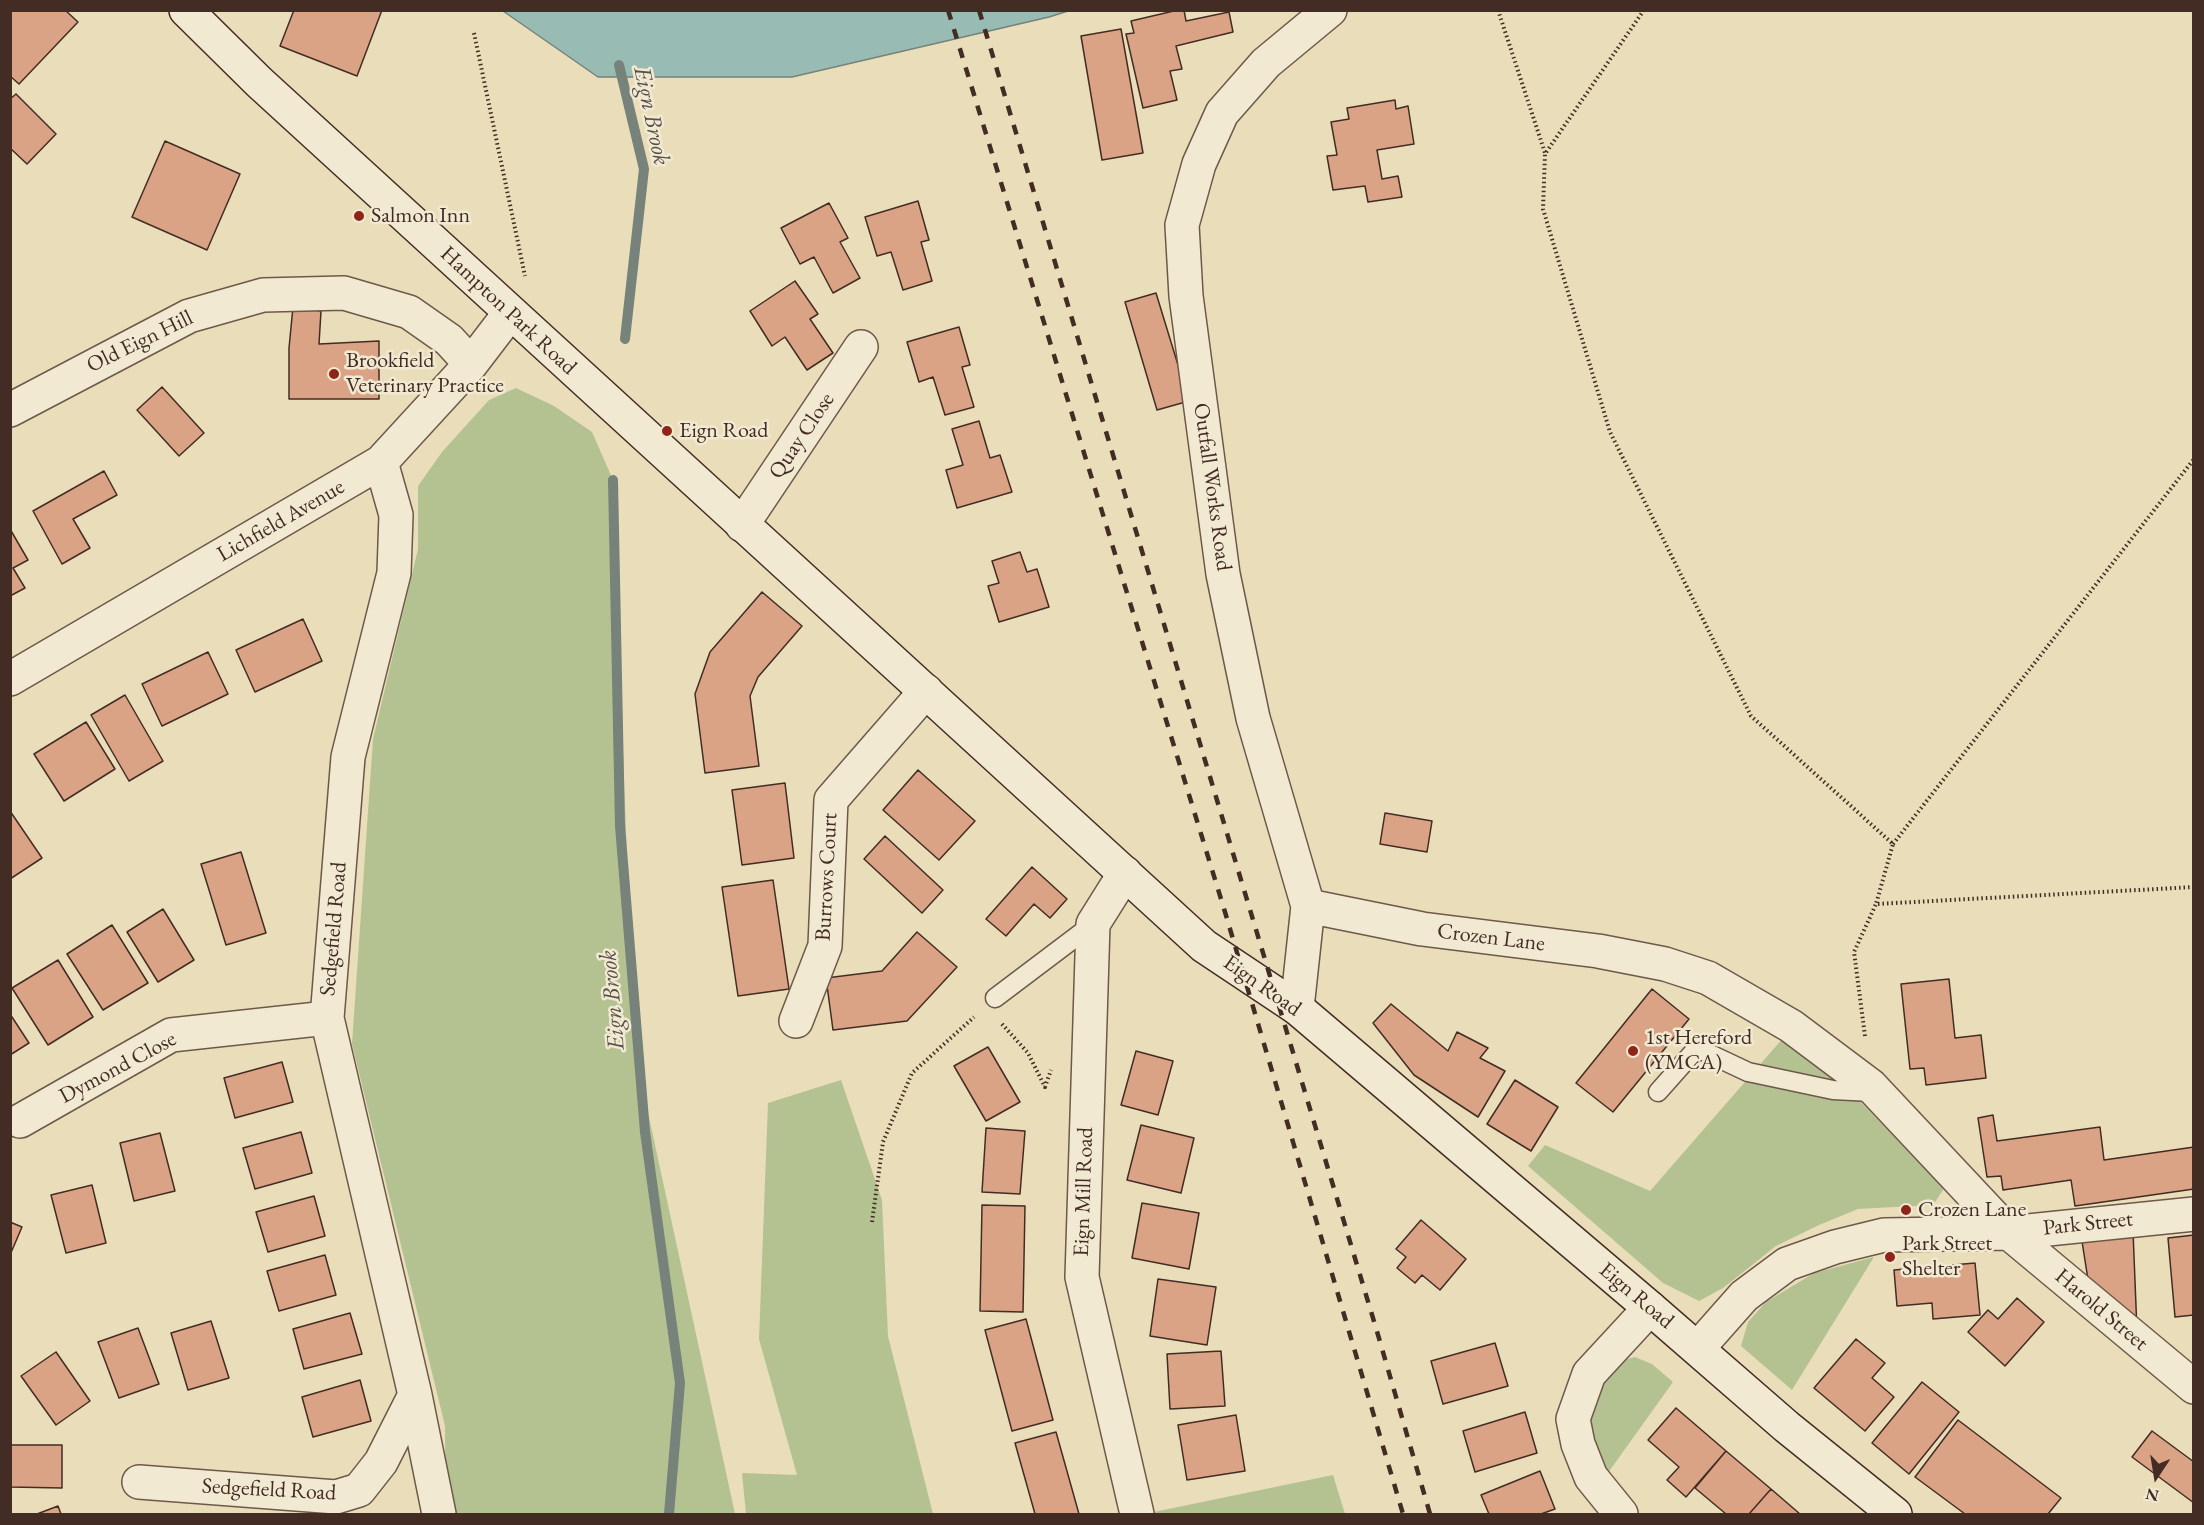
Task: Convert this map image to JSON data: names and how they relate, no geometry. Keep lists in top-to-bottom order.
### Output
{
  "streets": {
    "street": [
      "Hampton Park Road",
      "Old Eign Hill",
      "Quay Close",
      "Outfall Works Road",
      "Lichfield Avenue",
      "Burrows Court",
      "Sedgefield Road",
      "Crozen Lane",
      "Eign Road",
      "Dymond Close",
      "Eign Mill Road",
      "Park Street",
      "Harold Street"
    ]
  },
  "crossings": [
    ["Hampton Park Road", "Lichfield Avenue"],
    ["Hampton Park Road", "Eign Road"],
    ["Old Eign Hill", "Lichfield Avenue"],
    ["Quay Close", "Eign Road"],
    ["Outfall Works Road", "Crozen Lane"],
    ["Outfall Works Road", "Eign Road"],
    ["Lichfield Avenue", "Sedgefield Road"],
    ["Burrows Court", "Eign Road"],
    ["Sedgefield Road", "Dymond Close"],
    ["Crozen Lane", "Park Street"],
    ["Crozen Lane", "Harold Street"],
    ["Eign Road", "Park Street"],
    ["Park Street", "Harold Street"]
  ],
  "water": ["Eign Brook"],
  "places": [
    "Salmon Inn",
    "Brookfield Veterinary Practice",
    "Eign Road",
    "1st Hereford (YMCA)",
    "Crozen Lane",
    "Park Street Shelter"
  ],
  "north": "bottom"
}
